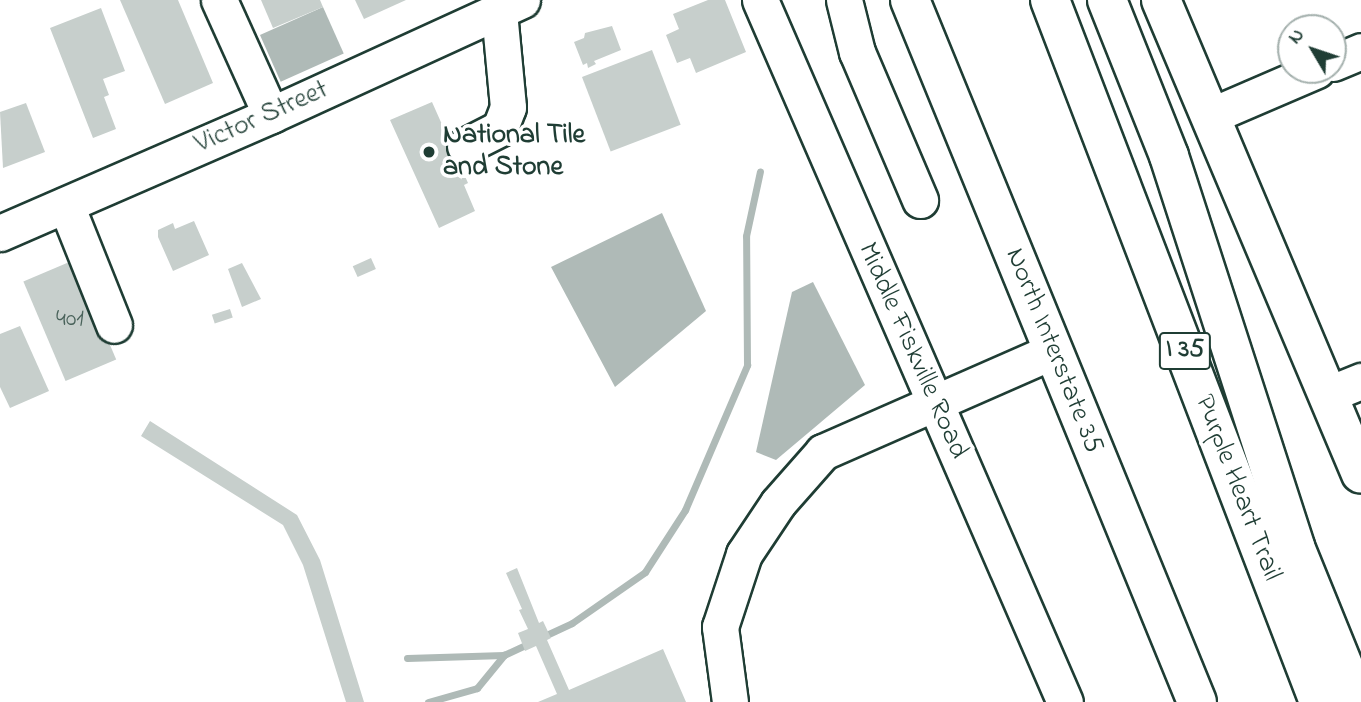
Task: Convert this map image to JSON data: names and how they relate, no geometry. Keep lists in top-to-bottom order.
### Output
{
  "streets": {
    "main road": ["North Interstate 35", "I 35", "Purple Heart Trail"],
    "street": ["Victor Street", "Middle Fiskville Road"]
  },
  "places": ["National Tile and Stone"],
  "house_numbers": ["401"],
  "north": "top left"
}
